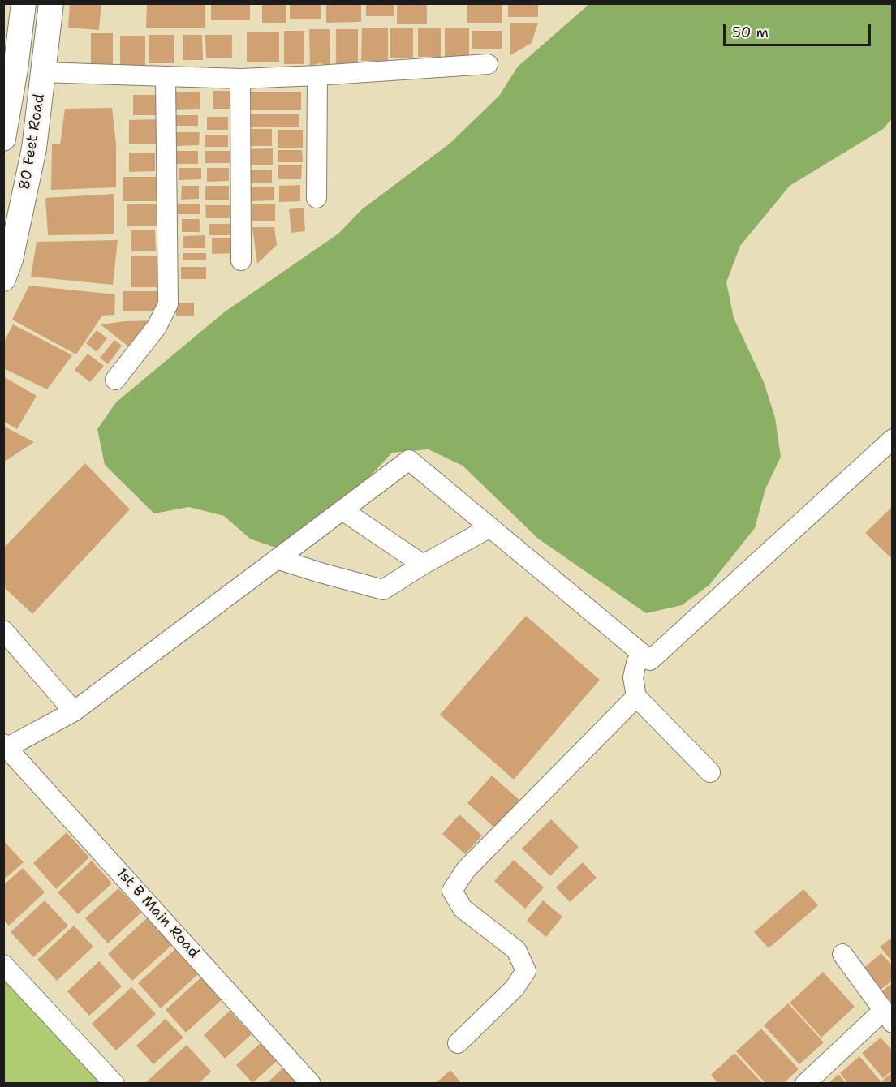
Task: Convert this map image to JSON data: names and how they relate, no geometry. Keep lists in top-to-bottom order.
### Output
{
  "streets": {
    "main road": ["80 Feet Road"],
    "street": ["1st B Main Road"]
  },
  "scale_bar": "50 m"
}
